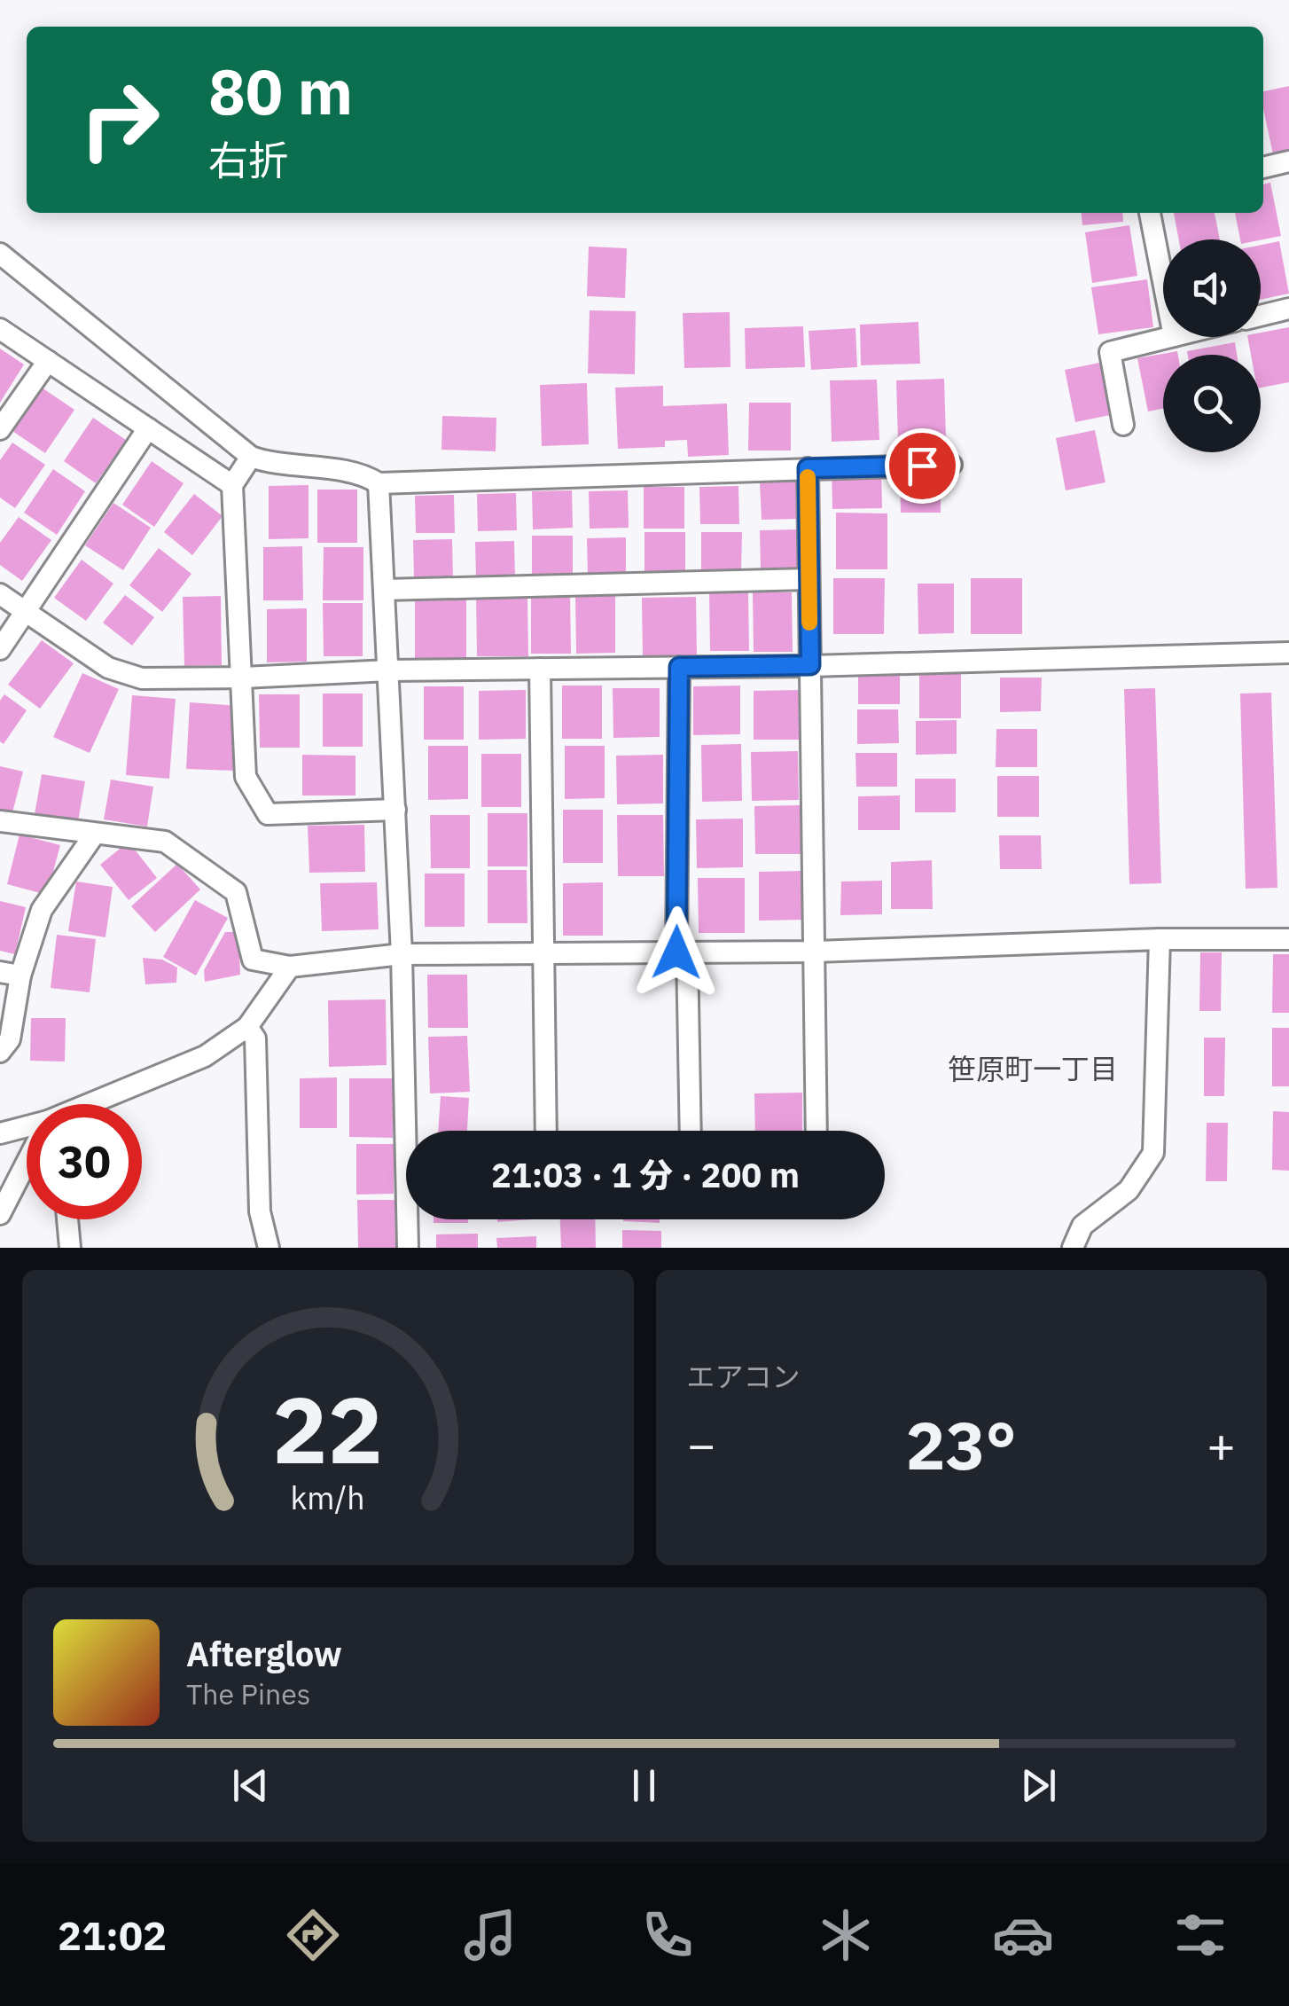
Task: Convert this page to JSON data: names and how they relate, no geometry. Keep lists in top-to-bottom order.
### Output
{
  "districts": ["笹原町一丁目"],
  "page": {
    "turn": ["80 m", "右折"],
    "limit": "30",
    "trip": "21:03 · 1 分 · 200 m",
    "tile": "エアコン",
    "heat": ["−", "23°", "+"],
    "song": ["Afterglow", "The Pines"],
    "tabs": "21:02",
    "gauge": ["22", "km/h"]
  }
}
